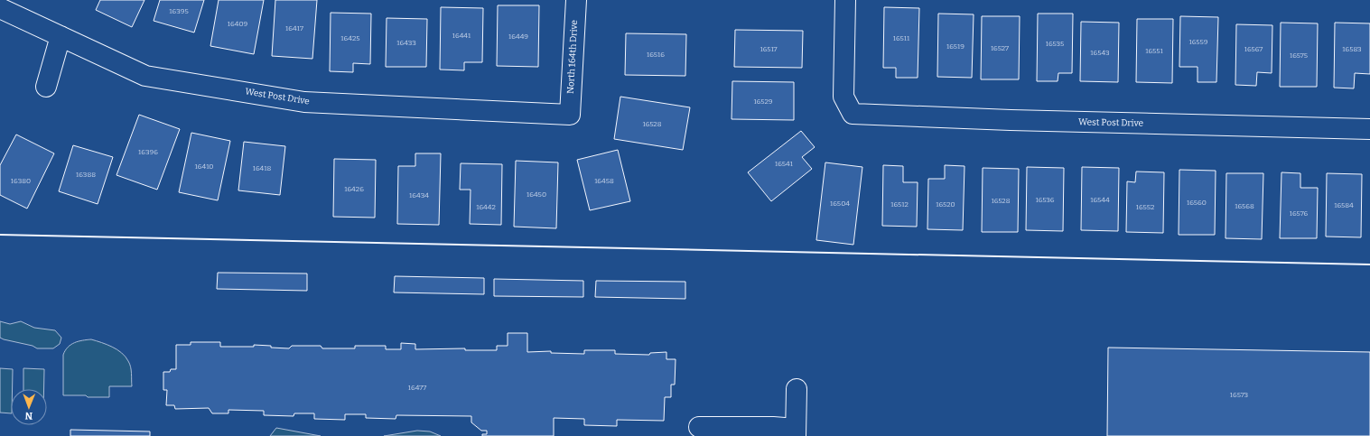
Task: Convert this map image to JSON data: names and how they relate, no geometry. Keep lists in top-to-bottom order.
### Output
{
  "streets": {
    "street": ["North 164th Drive", "West Post Drive"]
  },
  "crossings": [
    ["North 164th Drive", "West Post Drive"]
  ],
  "house_numbers": [
    "16395",
    "16409",
    "16417",
    "16441",
    "16449",
    "16425",
    "16511",
    "16559",
    "16433",
    "16535",
    "16519",
    "16527",
    "16517",
    "16567",
    "16583",
    "16551",
    "16543",
    "16516",
    "16575",
    "16529",
    "16528",
    "16396",
    "16541",
    "16410",
    "16418",
    "16388",
    "16380",
    "16458",
    "16426",
    "16450",
    "16434",
    "16536",
    "16544",
    "16528",
    "16560",
    "16504",
    "16512",
    "16520",
    "16584",
    "16568",
    "16442",
    "16552",
    "16576",
    "16477",
    "16573"
  ],
  "north": "bottom"
}
